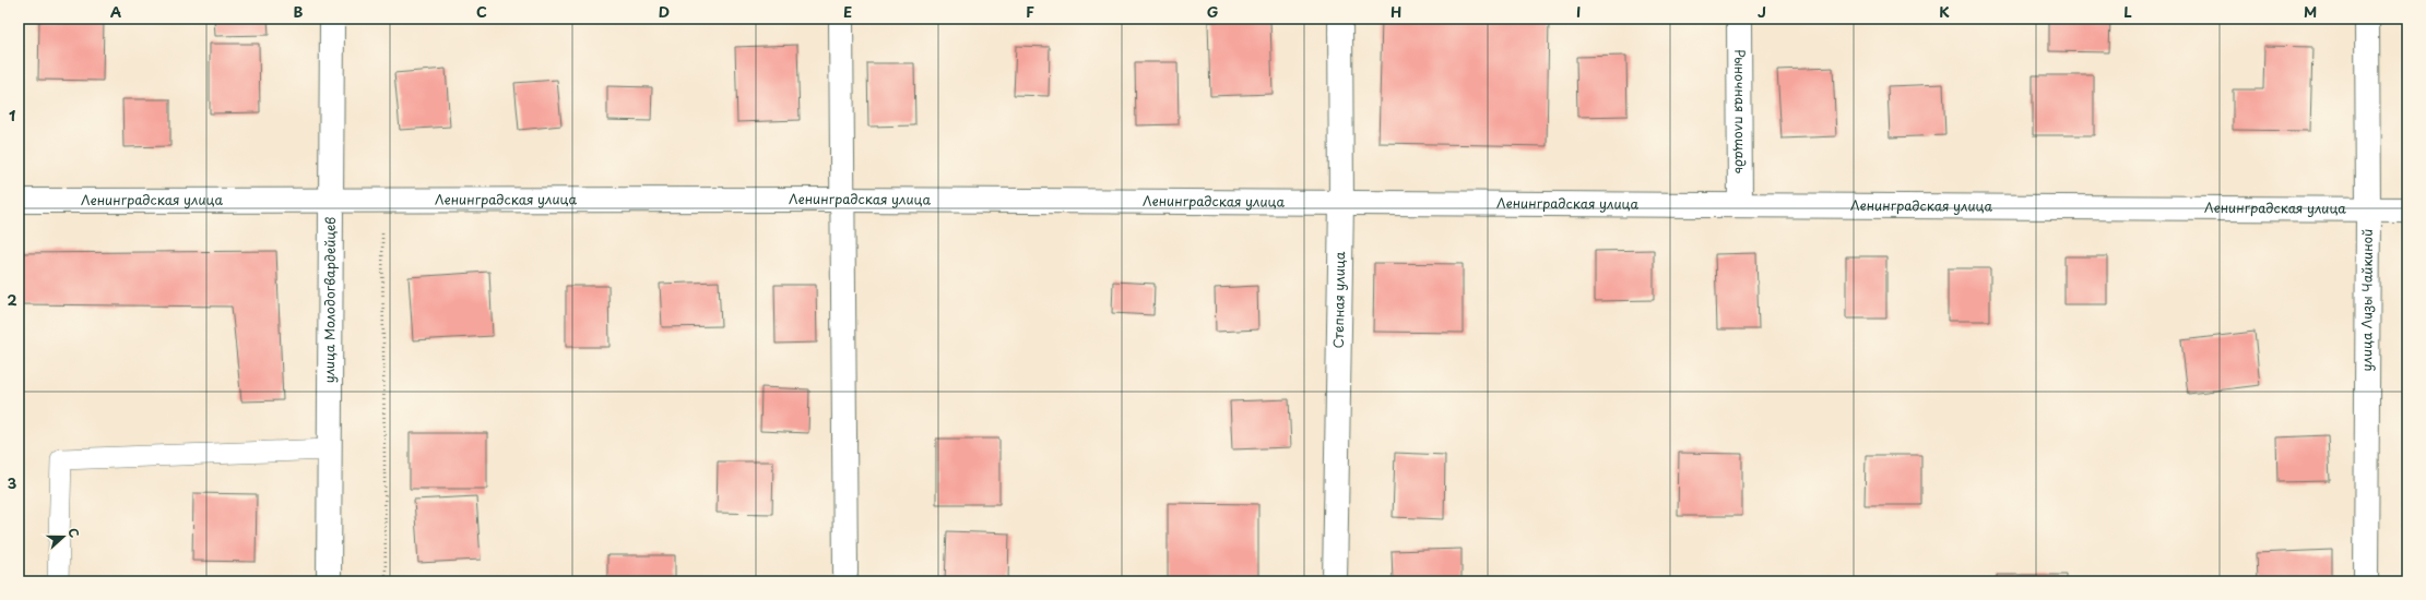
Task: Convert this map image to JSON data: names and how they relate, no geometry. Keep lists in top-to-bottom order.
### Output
{
  "streets": {
    "street": [
      "Рыночная площадь",
      "Ленинградская улица",
      "улица Молодогвардейцев",
      "Степная улица",
      "улица Лизы Чайкиной"
    ]
  },
  "crossings": [
    ["Рыночная площадь", "Ленинградская улица"],
    ["Ленинградская улица", "улица Молодогвардейцев"],
    ["Ленинградская улица", "Степная улица"],
    ["Ленинградская улица", "улица Лизы Чайкиной"]
  ],
  "north": "right",
  "grid": {
    "columns": [
      "A",
      "B",
      "C",
      "D",
      "E",
      "F",
      "G",
      "H",
      "I",
      "J",
      "K",
      "L",
      "M"
    ],
    "rows": ["1", "2", "3"]
  }
}
